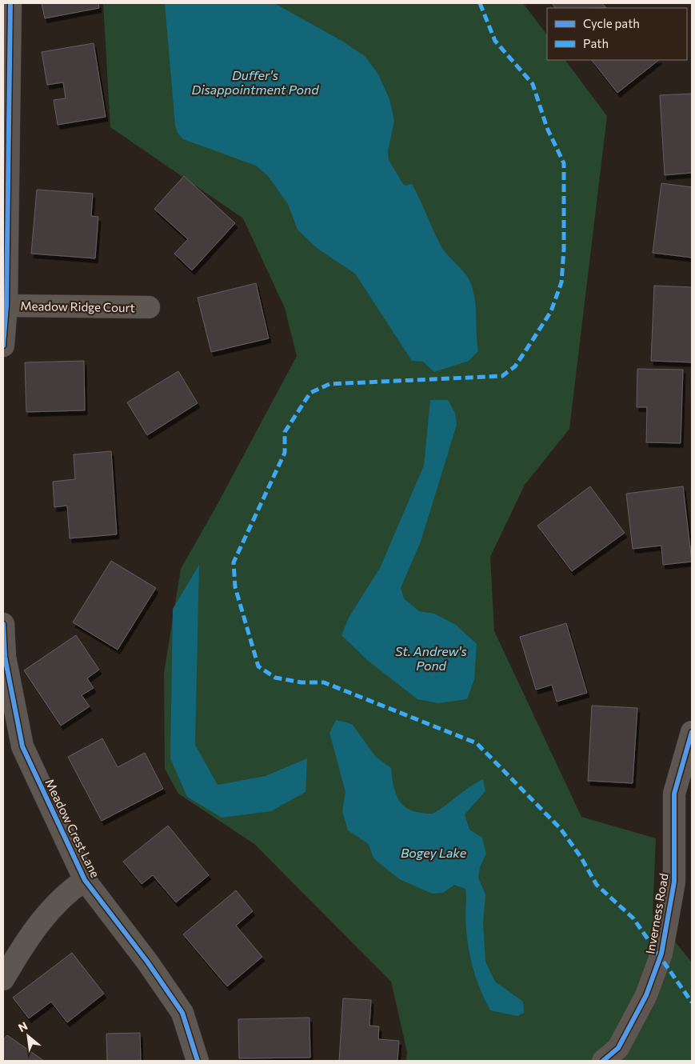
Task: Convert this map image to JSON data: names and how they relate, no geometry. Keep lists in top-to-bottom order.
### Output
{
  "streets": {
    "street": ["Meadow Ridge Court", "Meadow Crest Lane", "Inverness Road"]
  },
  "water": ["Duffer's Disappointment Pond", "St. Andrew's Pond", "Bogey Lake"],
  "legend": ["Cycle path", "Path"],
  "north": "top left"
}
